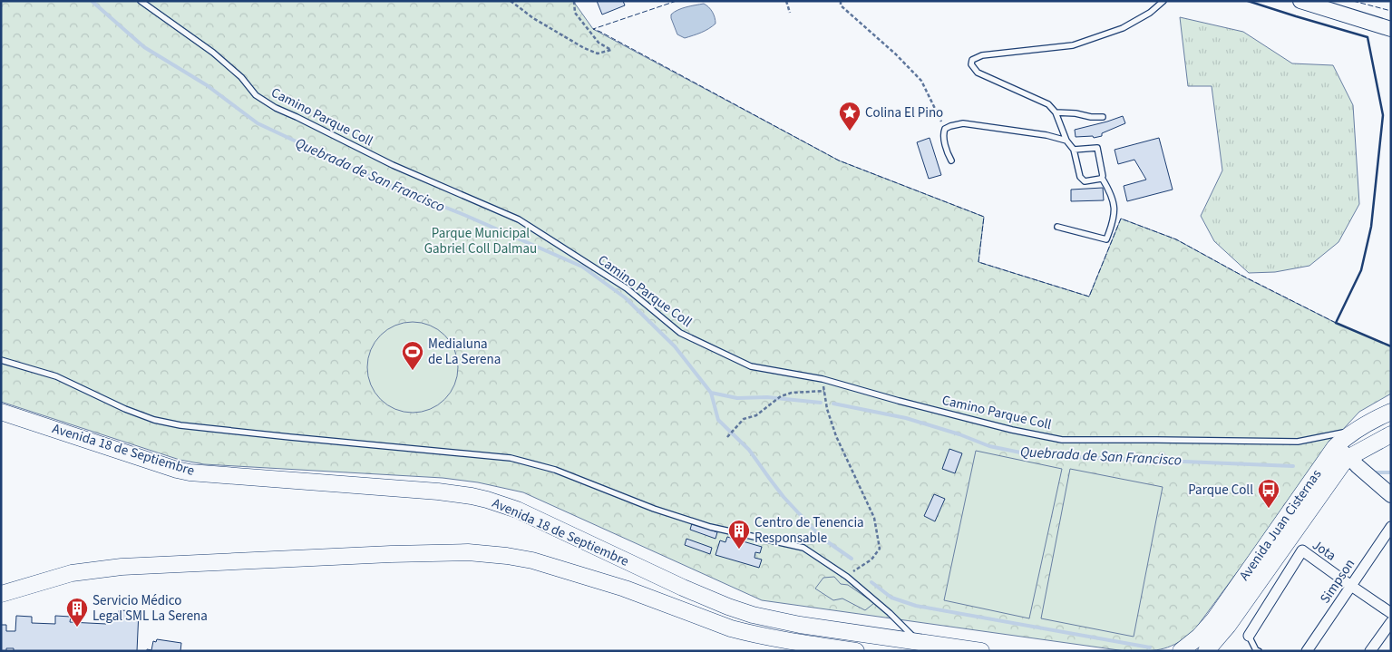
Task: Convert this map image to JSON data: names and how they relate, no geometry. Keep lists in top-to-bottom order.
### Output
{
  "streets": {
    "main road": ["Avenida 18 de Septiembre", "Avenida Juan Cisternas"],
    "street": ["Jota", "Simpson"],
    "lane": ["Camino Parque Coll"]
  },
  "crossings": [
    ["Camino Parque Coll", "Avenida Juan Cisternas"],
    ["Jota", "Simpson"]
  ],
  "water": ["Quebrada de San Francisco"],
  "parks": ["Parque Municipal Gabriel Coll Dalmau"],
  "places": {
    "place": ["Colina El Pino"],
    "sports": ["Medialuna de La Serena"],
    "bus stop": ["Parque Coll"],
    "building": ["Centro de Tenencia Responsable", "Servicio Médico Legal SML La Serena"]
  }
}
